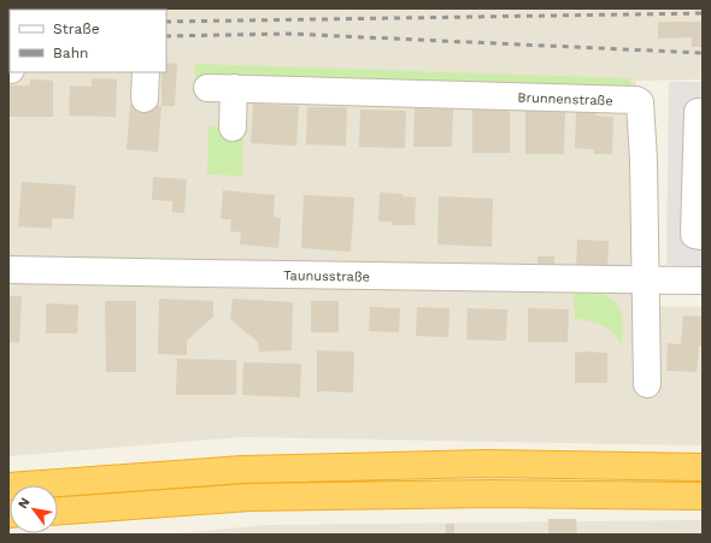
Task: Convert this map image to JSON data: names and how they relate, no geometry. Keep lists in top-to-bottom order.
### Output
{
  "streets": {
    "street": ["Brunnenstraße", "Taunusstraße"]
  },
  "crossings": [
    ["Brunnenstraße", "Taunusstraße"]
  ],
  "legend": ["Straße", "Bahn"],
  "north": "top left"
}
